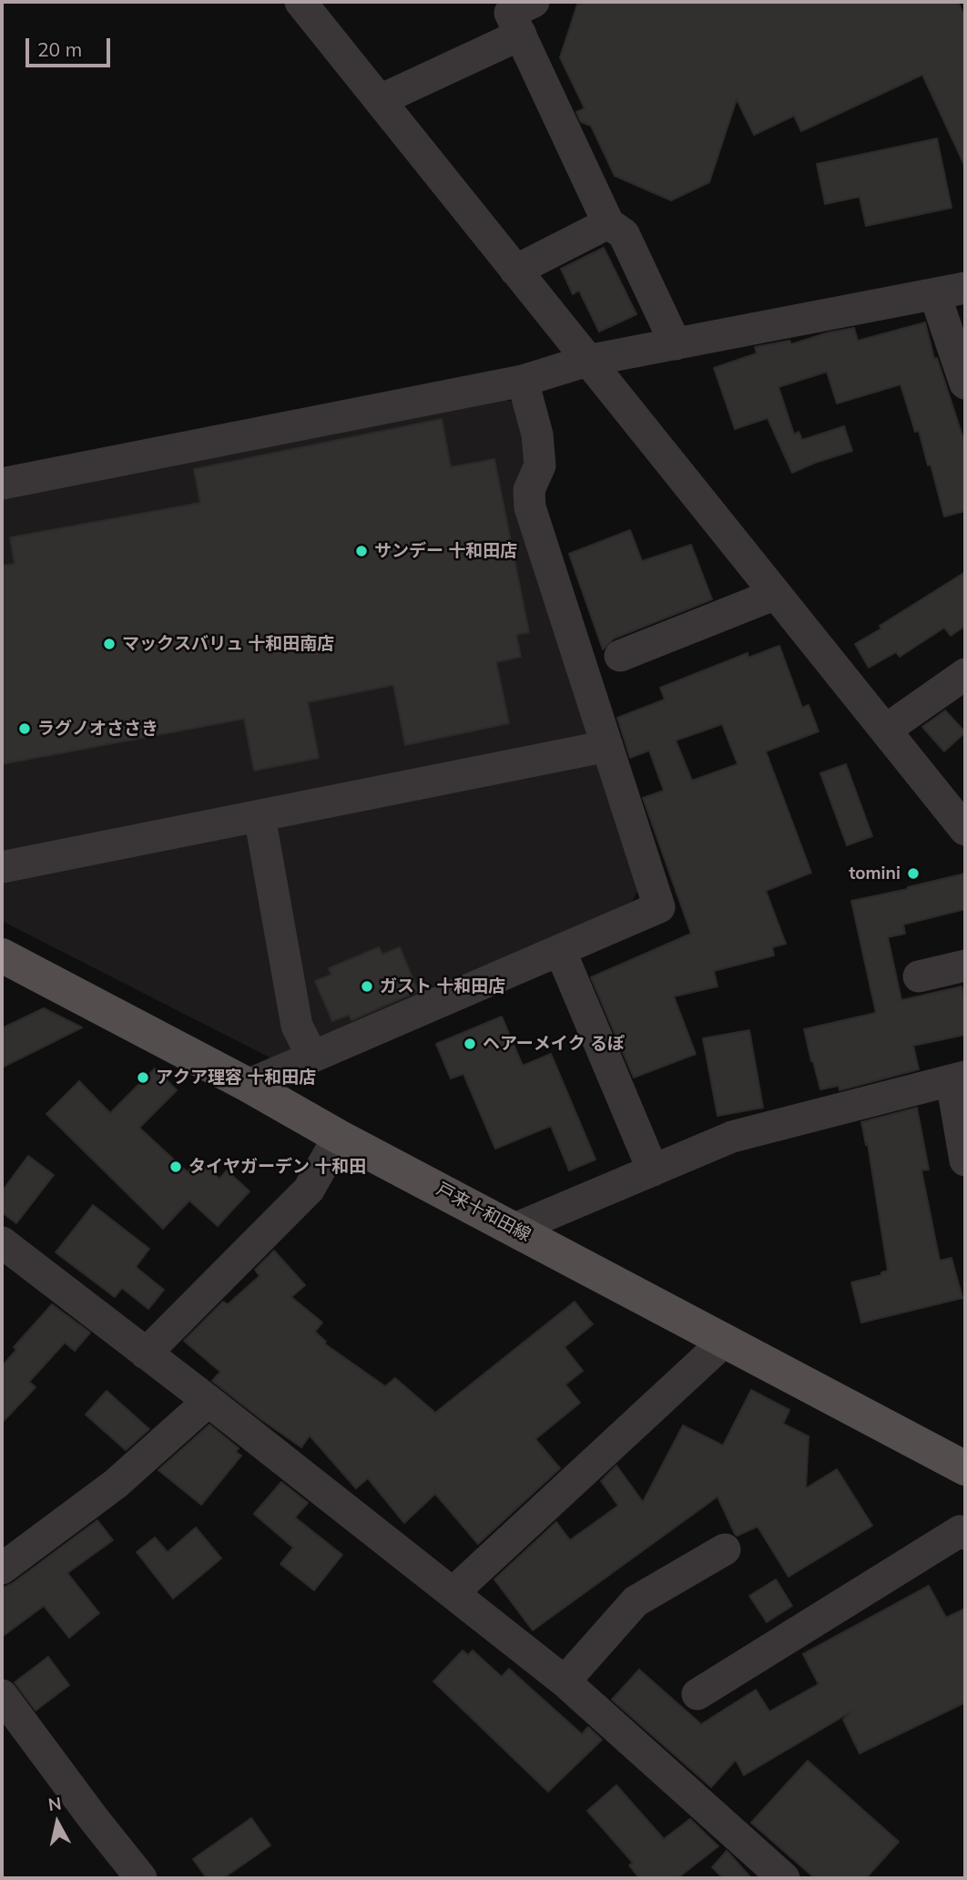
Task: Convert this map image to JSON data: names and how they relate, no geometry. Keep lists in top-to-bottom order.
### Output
{
  "streets": {
    "main road": ["戸来十和田線"]
  },
  "places": [
    "サンデー 十和田店",
    "マックスバリュ 十和田南店",
    "ラグノオささき",
    "tomini",
    "ガスト 十和田店",
    "ヘアーメイク るぽ",
    "アクア理容 十和田店",
    "タイヤガーデン 十和田"
  ],
  "scale_bar": "20 m",
  "north": "top"
}
